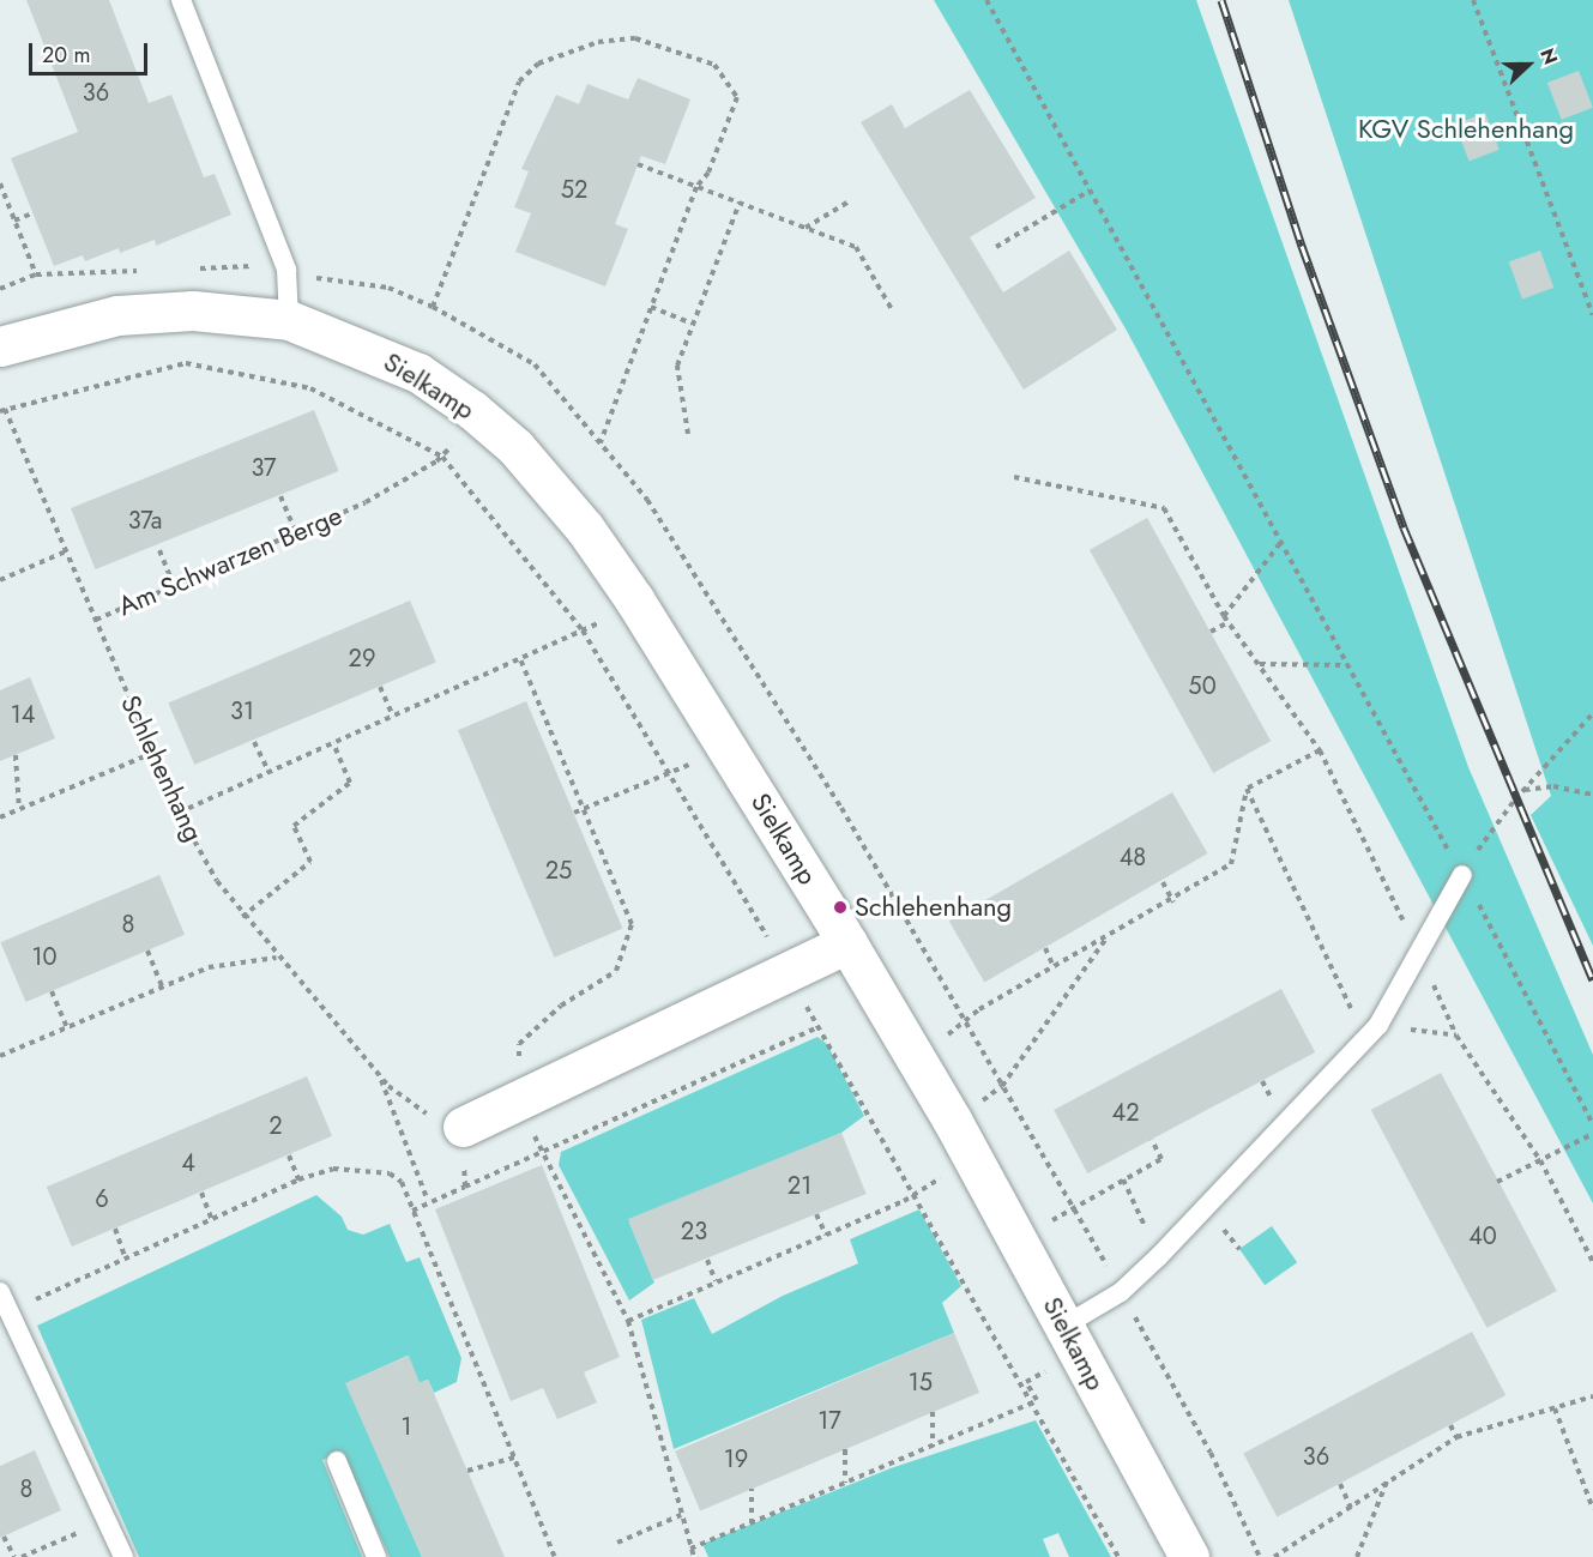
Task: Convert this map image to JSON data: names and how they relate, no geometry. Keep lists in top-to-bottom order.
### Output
{
  "streets": {
    "street": ["Sielkamp"],
    "path": ["Am Schwarzen Berge", "Schlehenhang"]
  },
  "crossings": [
    ["Am Schwarzen Berge", "Schlehenhang"]
  ],
  "parks": ["KGV Schlehenhang"],
  "places": ["Schlehenhang"],
  "house_numbers": [
    "36",
    "52",
    "37",
    "37a",
    "29",
    "50",
    "31",
    "14",
    "48",
    "25",
    "8",
    "10",
    "42",
    "2",
    "4",
    "21",
    "6",
    "23",
    "40",
    "15",
    "17",
    "1",
    "36",
    "19",
    "8"
  ],
  "scale_bar": "20 m",
  "north": "right"
}
